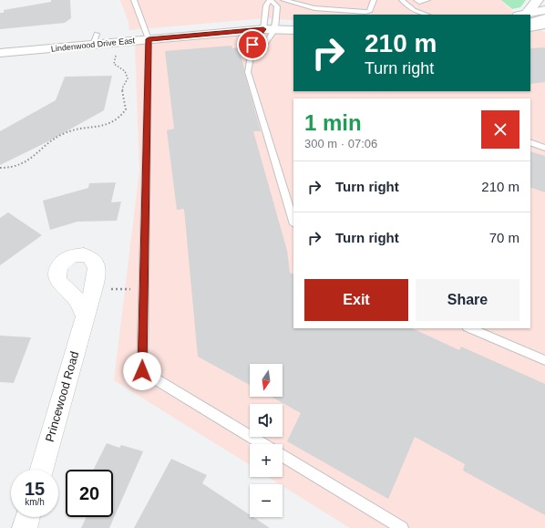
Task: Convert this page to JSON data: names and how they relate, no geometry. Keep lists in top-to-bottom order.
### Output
{
  "streets": {
    "street": ["Lindenwood Drive East", "Princewood Road"]
  },
  "north": "bottom",
  "page": {
    "turn": ["210 m", "Turn right"],
    "heading": ["1 min", "300 m · 07:06"],
    "list": [
      {
        "name": "Turn right",
        "value": "210 m"
      },
      {
        "name": "Turn right",
        "value": "70 m"
      }
    ],
    "buttons": ["Exit", "Share"],
    "map_buttons": ["+", "−"],
    "speed": "15 km/h",
    "limit": "20"
  }
}
